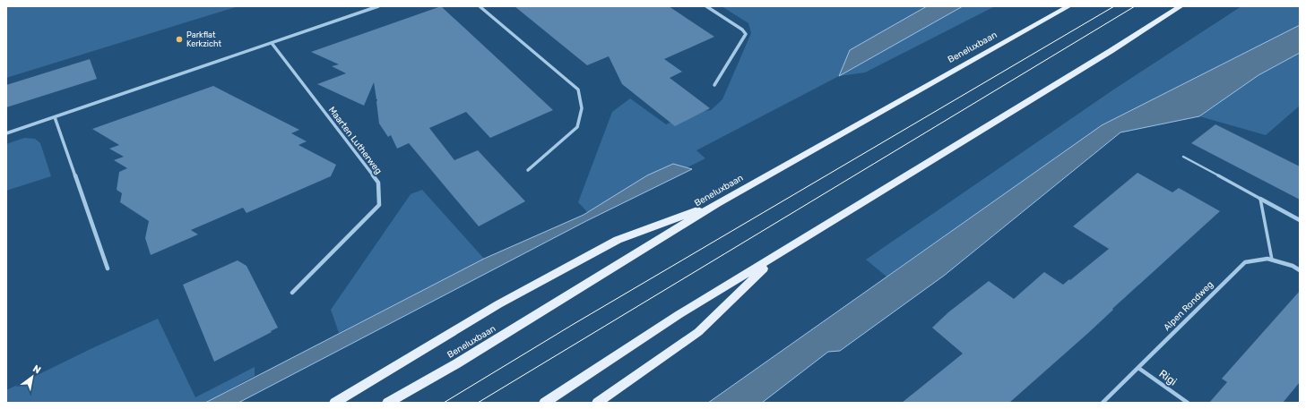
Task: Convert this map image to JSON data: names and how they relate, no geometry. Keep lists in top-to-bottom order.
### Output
{
  "streets": {
    "main road": ["Beneluxbaan"],
    "street": ["Maarten Lutherweg", "Alpen Rondweg", "Rigi"]
  },
  "crossings": [
    ["Alpen Rondweg", "Rigi"]
  ],
  "places": ["Parkflat Kerkzicht"],
  "north": "top right"
}
